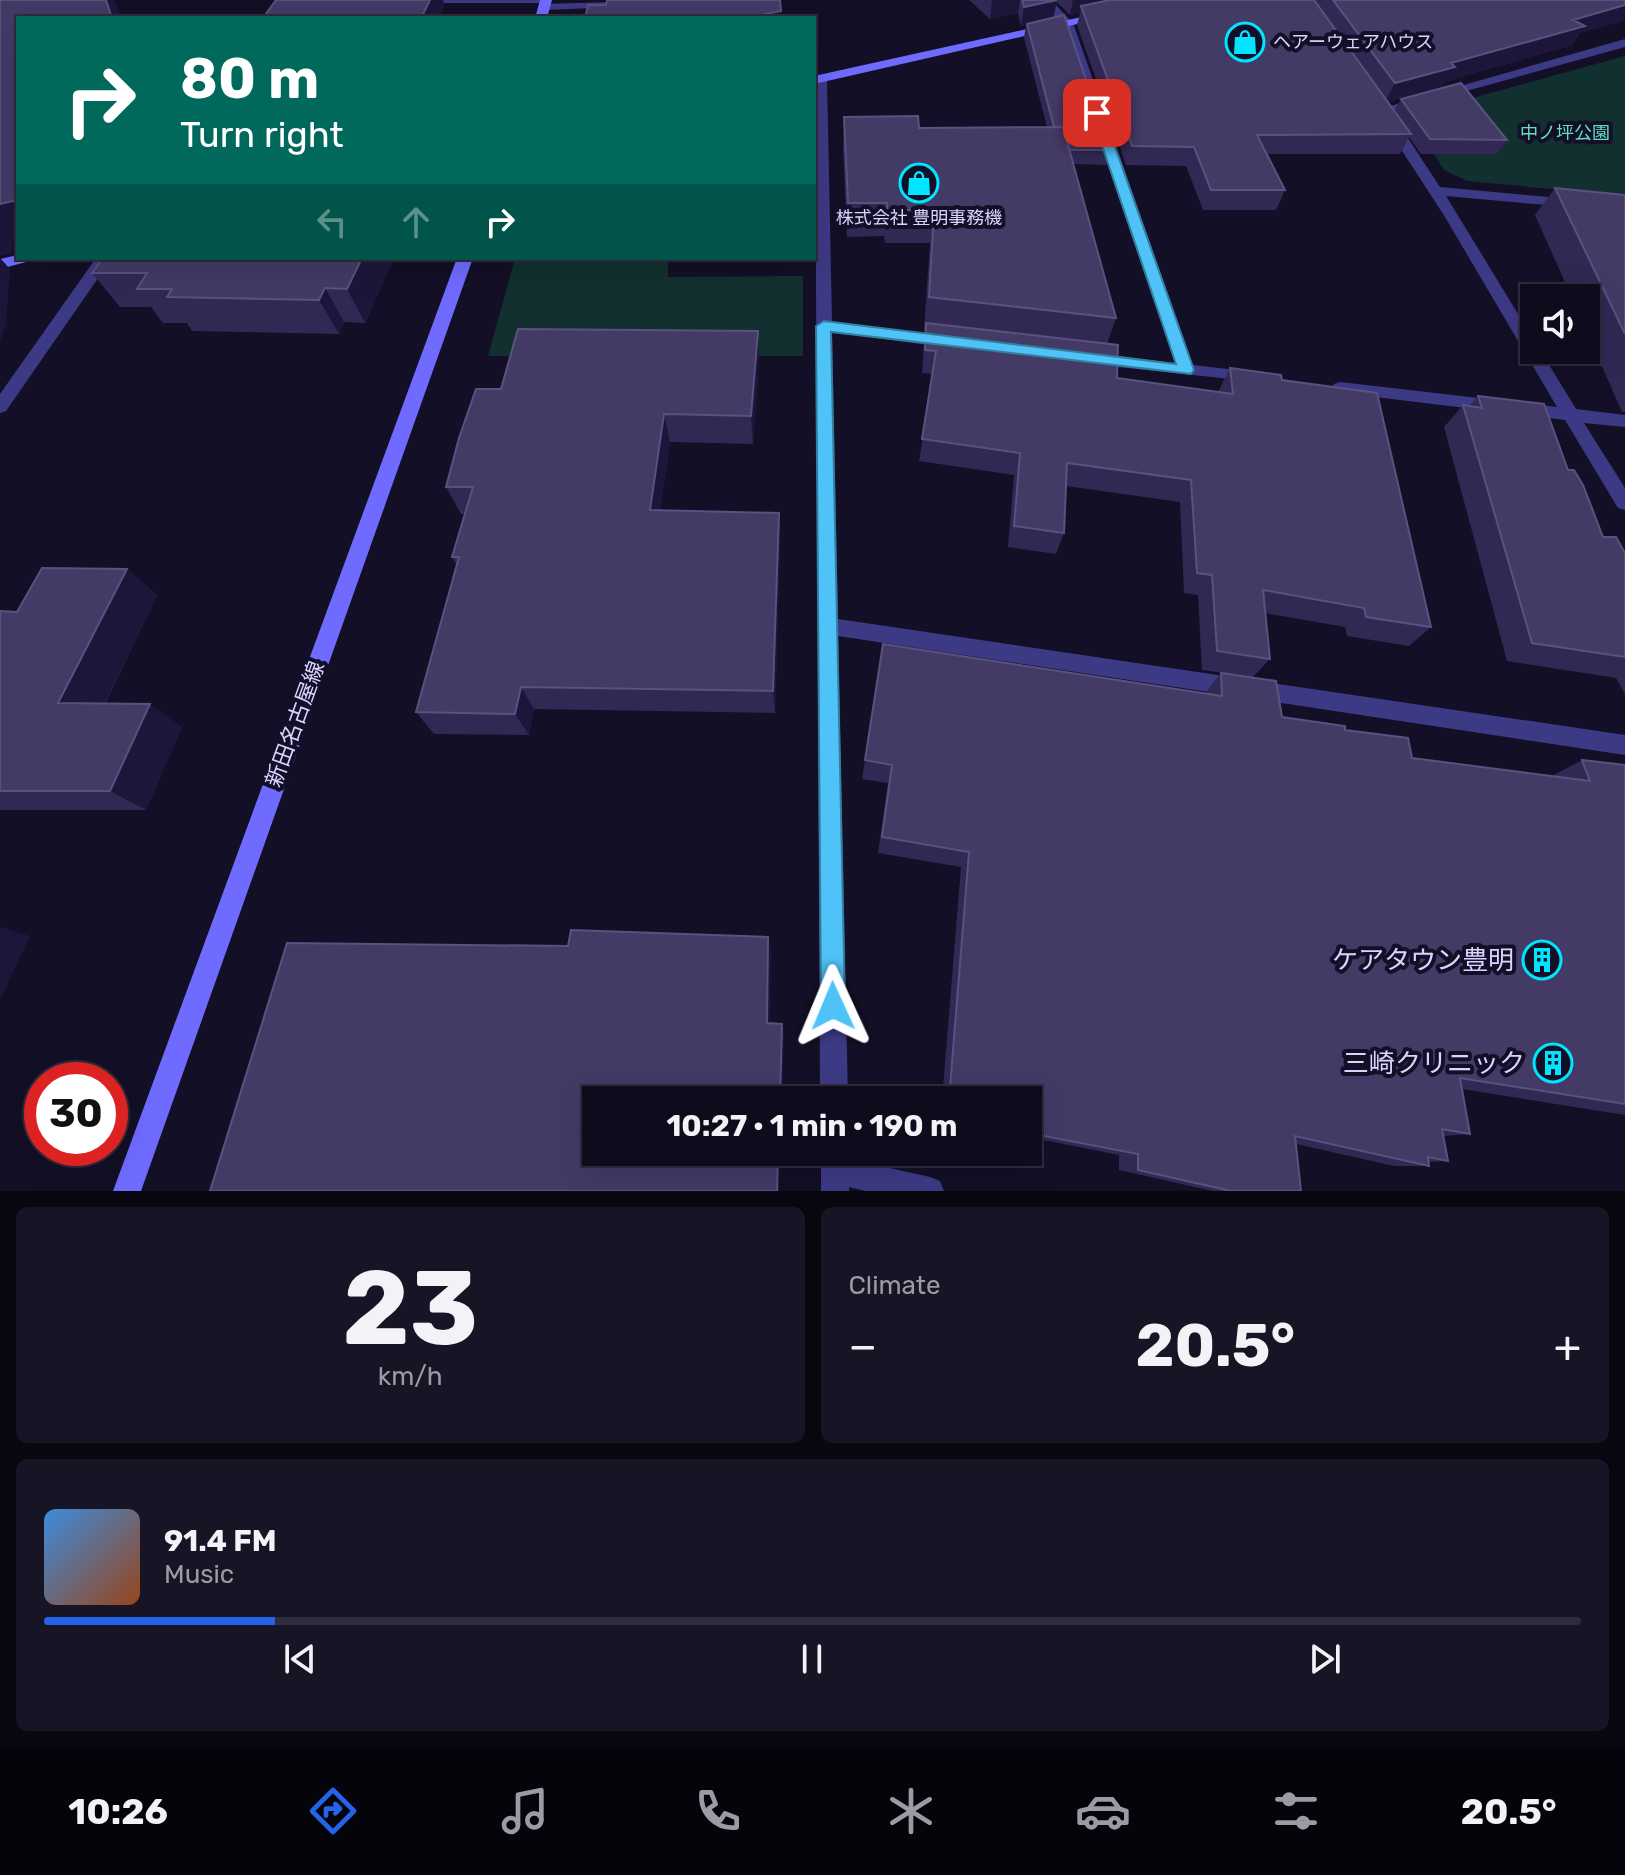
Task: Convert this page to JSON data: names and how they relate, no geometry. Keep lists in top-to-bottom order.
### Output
{
  "streets": {
    "main road": ["新田名古屋線"]
  },
  "parks": ["中ノ坪公園"],
  "places": {
    "shop": ["ヘアーウェアハウス", "株式会社 豊明事務機"],
    "building": ["ケアタウン豊明", "三崎クリニック"]
  },
  "page": {
    "turn": ["80 m", "Turn right"],
    "limit": "30",
    "trip": "10:27 · 1 min · 190 m",
    "tile": [
      ["23", "km/h"],
      "Climate"
    ],
    "heat": ["−", "20.5°", "+"],
    "song": ["91.4 FM", "Music"],
    "tabs": ["10:26", "20.5°"]
  }
}
